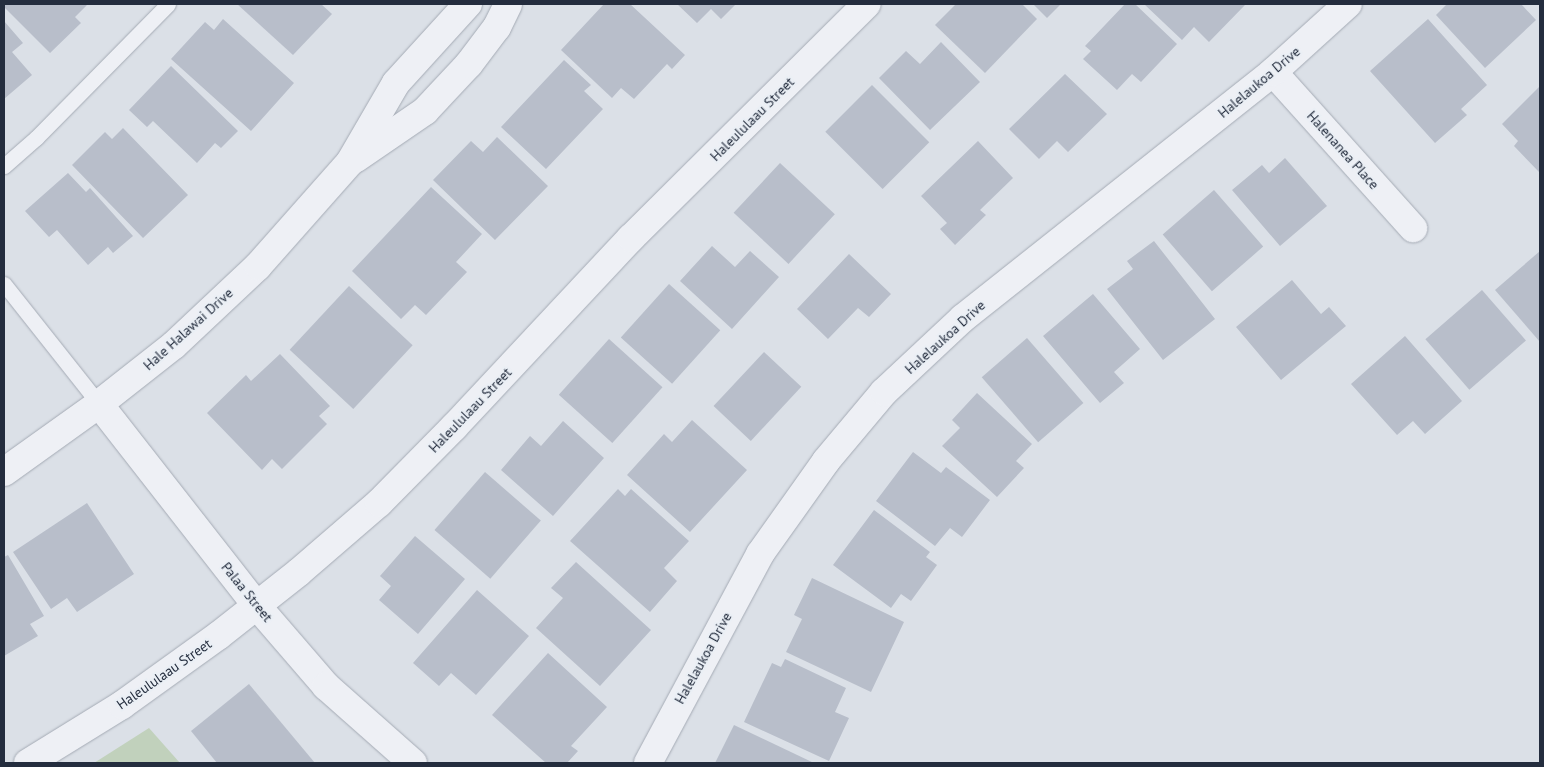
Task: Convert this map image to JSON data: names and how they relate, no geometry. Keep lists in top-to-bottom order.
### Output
{
  "streets": {
    "street": [
      "Halelaukoa Drive",
      "Haleululaau Street",
      "Halenanea Place",
      "Hale Halawai Drive",
      "Palaa Street"
    ]
  },
  "crossings": [
    ["Halelaukoa Drive", "Halenanea Place"],
    ["Haleululaau Street", "Palaa Street"],
    ["Hale Halawai Drive", "Palaa Street"]
  ]
}
